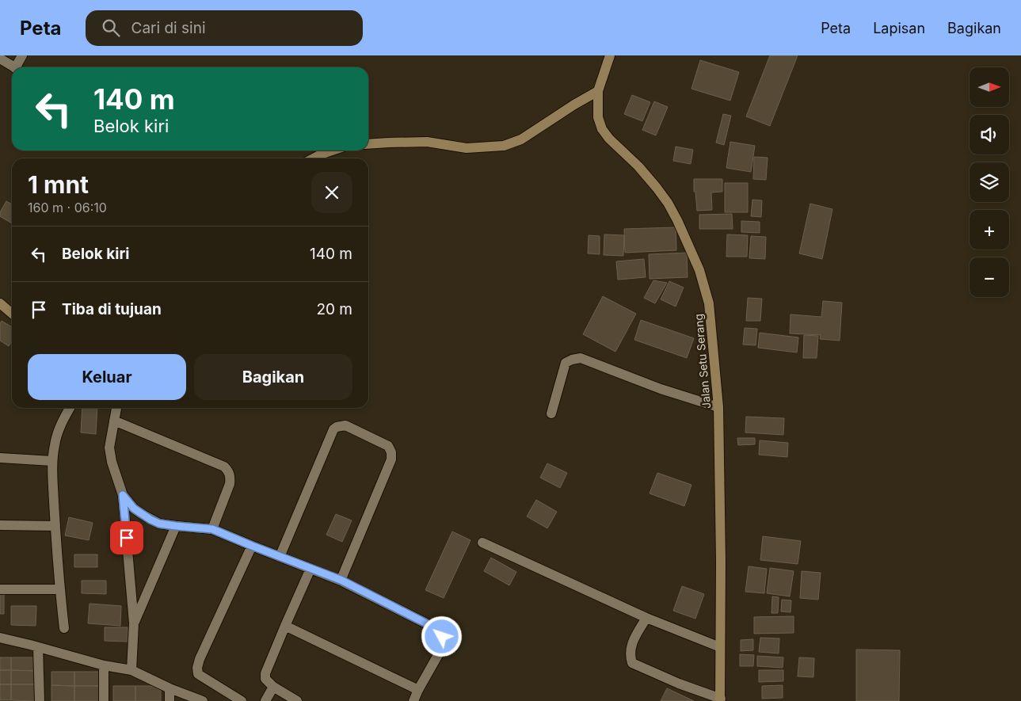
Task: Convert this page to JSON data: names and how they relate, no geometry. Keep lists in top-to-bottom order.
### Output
{
  "streets": {
    "street": ["Jalan Setu Serang"]
  },
  "north": "right",
  "page": {
    "header": "Peta",
    "search": "Cari di sini",
    "nav": ["Peta", "Lapisan", "Bagikan"],
    "map_buttons": ["+", "−"],
    "turn": ["140 m", "Belok kiri"],
    "heading": ["1 mnt", "160 m · 06:10"],
    "list": [
      {
        "name": "Belok kiri",
        "value": "140 m"
      },
      {
        "name": "Tiba di tujuan",
        "value": "20 m"
      }
    ],
    "buttons": ["Keluar", "Bagikan"]
  }
}
